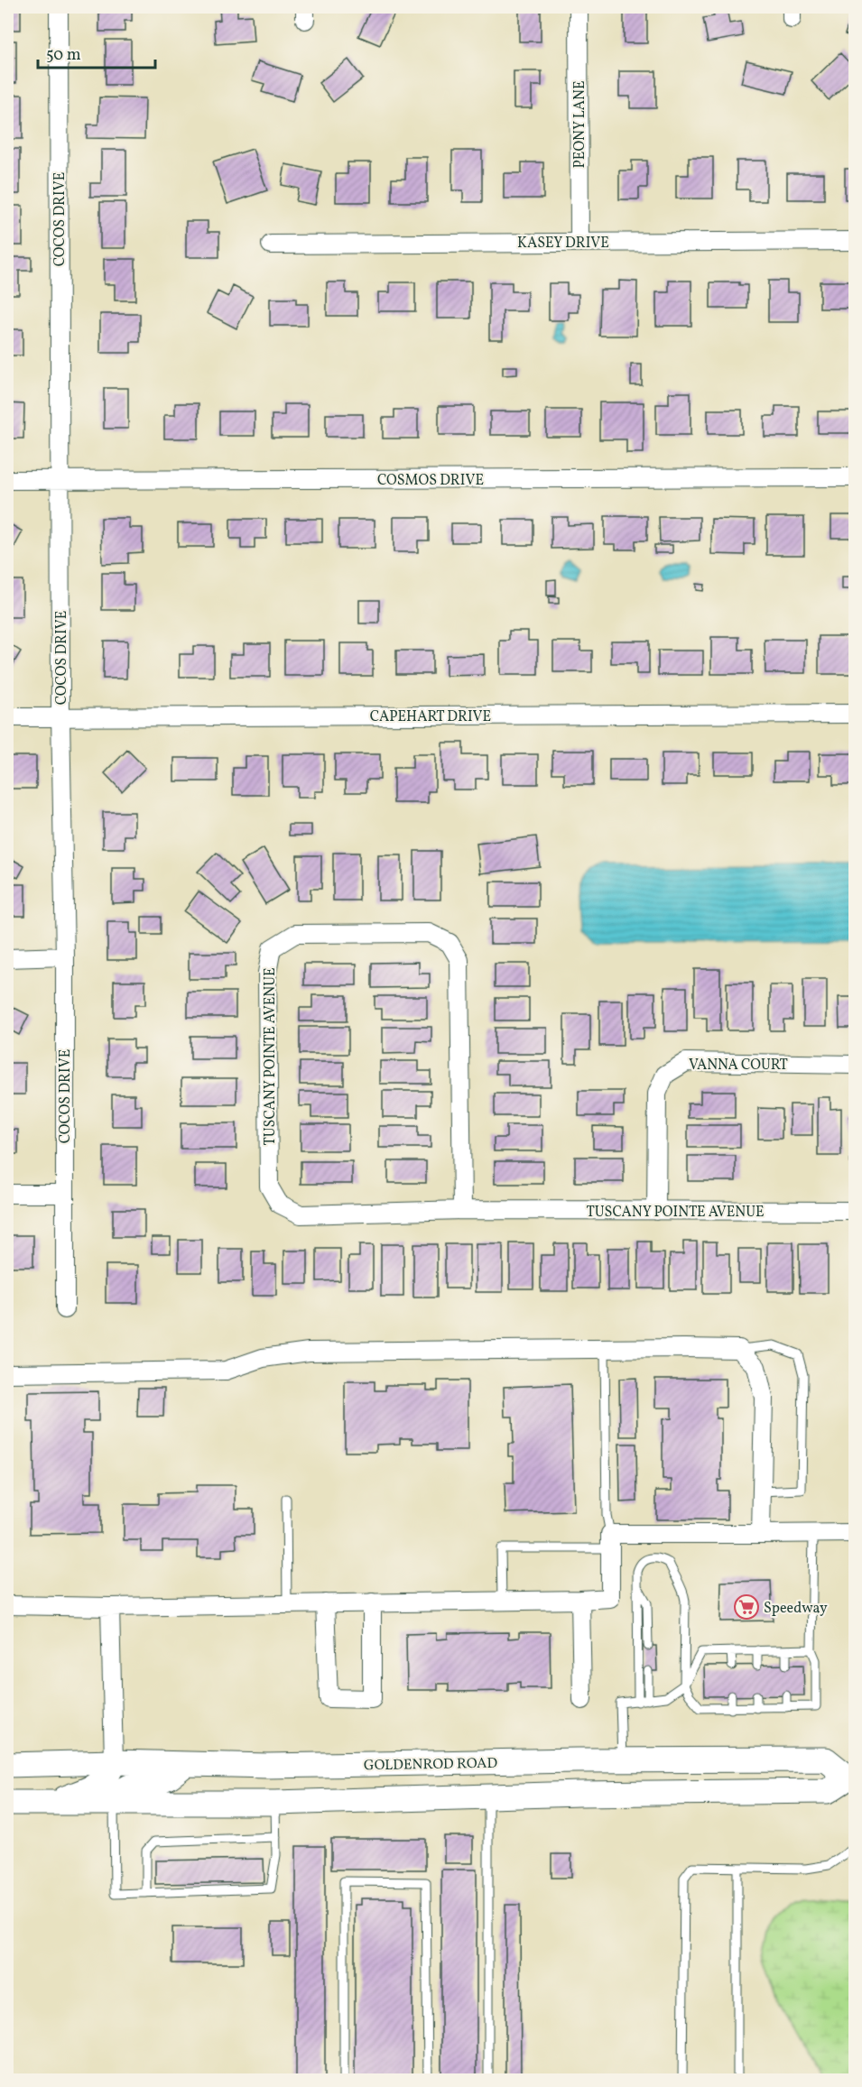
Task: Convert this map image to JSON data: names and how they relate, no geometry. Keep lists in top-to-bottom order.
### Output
{
  "streets": {
    "main road": ["GOLDENROD ROAD"],
    "street": [
      "PEONY LANE",
      "COCOS DRIVE",
      "KASEY DRIVE",
      "COSMOS DRIVE",
      "CAPEHART DRIVE",
      "TUSCANY POINTE AVENUE",
      "VANNA COURT"
    ]
  },
  "crossings": [
    ["PEONY LANE", "KASEY DRIVE"],
    ["COCOS DRIVE", "COSMOS DRIVE"],
    ["COCOS DRIVE", "CAPEHART DRIVE"],
    ["TUSCANY POINTE AVENUE", "VANNA COURT"]
  ],
  "places": {
    "supermarket": ["Speedway"]
  },
  "scale_bar": "50 m"
}
